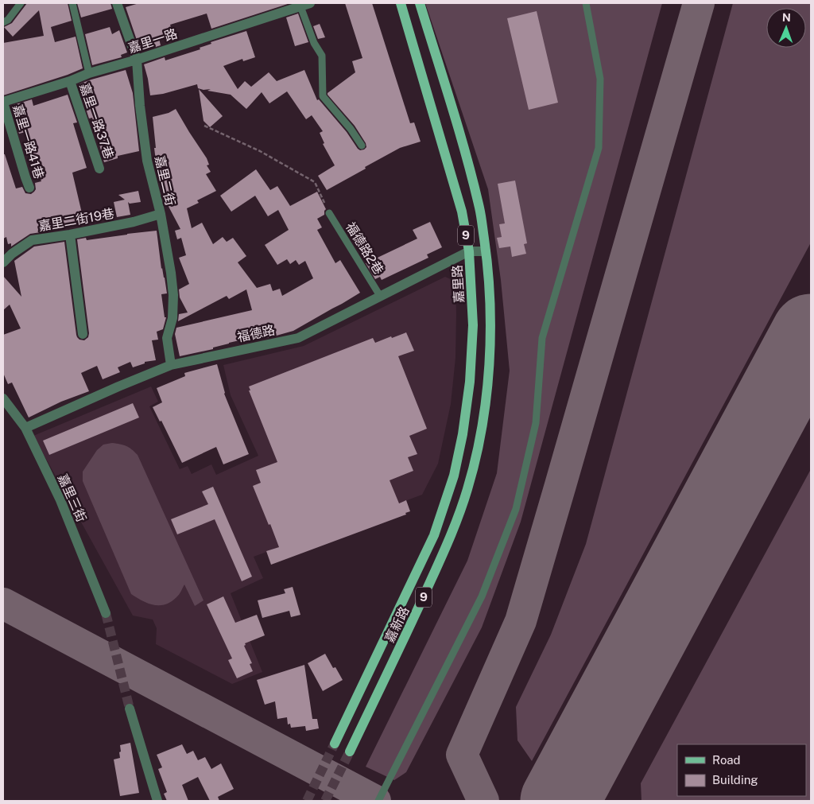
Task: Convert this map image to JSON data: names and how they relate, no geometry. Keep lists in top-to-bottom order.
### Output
{
  "streets": {
    "main road": ["9", "嘉里路", "嘉新路"],
    "street": [
      "嘉里一路",
      "嘉里一路37巷",
      "嘉里一路41巷",
      "嘉里二街",
      "嘉里二街19巷",
      "福德路",
      "嘉里三街"
    ],
    "lane": ["福德路2巷"]
  },
  "crossings": [
    ["嘉里一路", "嘉里一路37巷"],
    ["嘉里一路", "嘉里一路41巷"],
    ["嘉里一路", "嘉里二街"],
    ["嘉里二街", "嘉里二街19巷"],
    ["嘉里二街", "福德路"],
    ["9", "福德路"],
    ["9", "嘉新路"],
    ["福德路2巷", "福德路"],
    ["嘉里路", "福德路"],
    ["嘉里路", "嘉新路"],
    ["福德路", "嘉里三街"],
    ["福德路", "嘉新路"]
  ],
  "legend": ["Road", "Building"],
  "north": "top"
}
